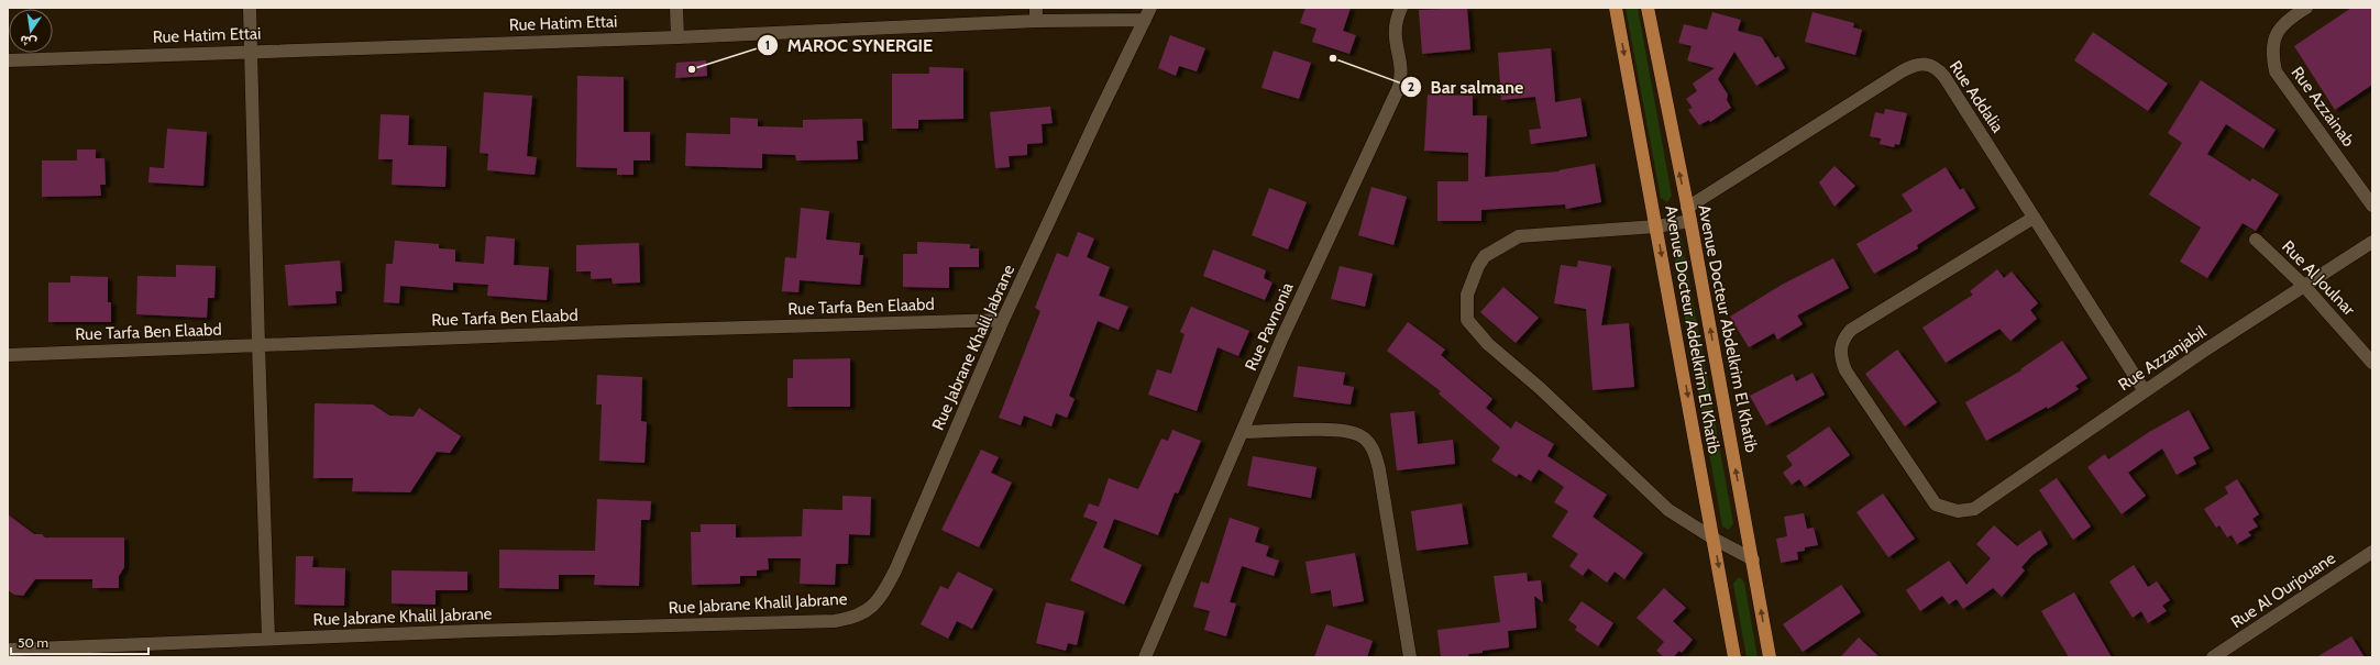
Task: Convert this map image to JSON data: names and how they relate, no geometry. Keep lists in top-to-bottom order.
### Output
{
  "streets": {
    "main road": ["Avenue Docteur Abdelkrim El Khatib", "Avenue Docteur Addelkrim El Khatib"],
    "street": [
      "Rue Hatim Ettai",
      "Rue Addalia",
      "Rue Azzainab",
      "Rue Al Joulnar",
      "Rue Tarfa Ben Elaabd",
      "Rue Pavnonia",
      "Rue Jabrane Khalil Jabrane",
      "Rue Azzanjabil",
      "Rue Al Ourjouane"
    ]
  },
  "crossings": [
    ["Rue Hatim Ettai", "Rue Jabrane Khalil Jabrane"],
    ["Rue Addalia", "Avenue Docteur Abdelkrim El Khatib"],
    ["Rue Addalia", "Rue Azzanjabil"],
    ["Rue Al Joulnar", "Rue Azzanjabil"],
    ["Rue Tarfa Ben Elaabd", "Rue Jabrane Khalil Jabrane"]
  ],
  "one_way": ["Avenue Docteur Abdelkrim El Khatib", "Avenue Docteur Addelkrim El Khatib"],
  "places": ["Bar salmane", "MAROC SYNERGIE"],
  "scale_bar": "50 m",
  "north": "bottom"
}
